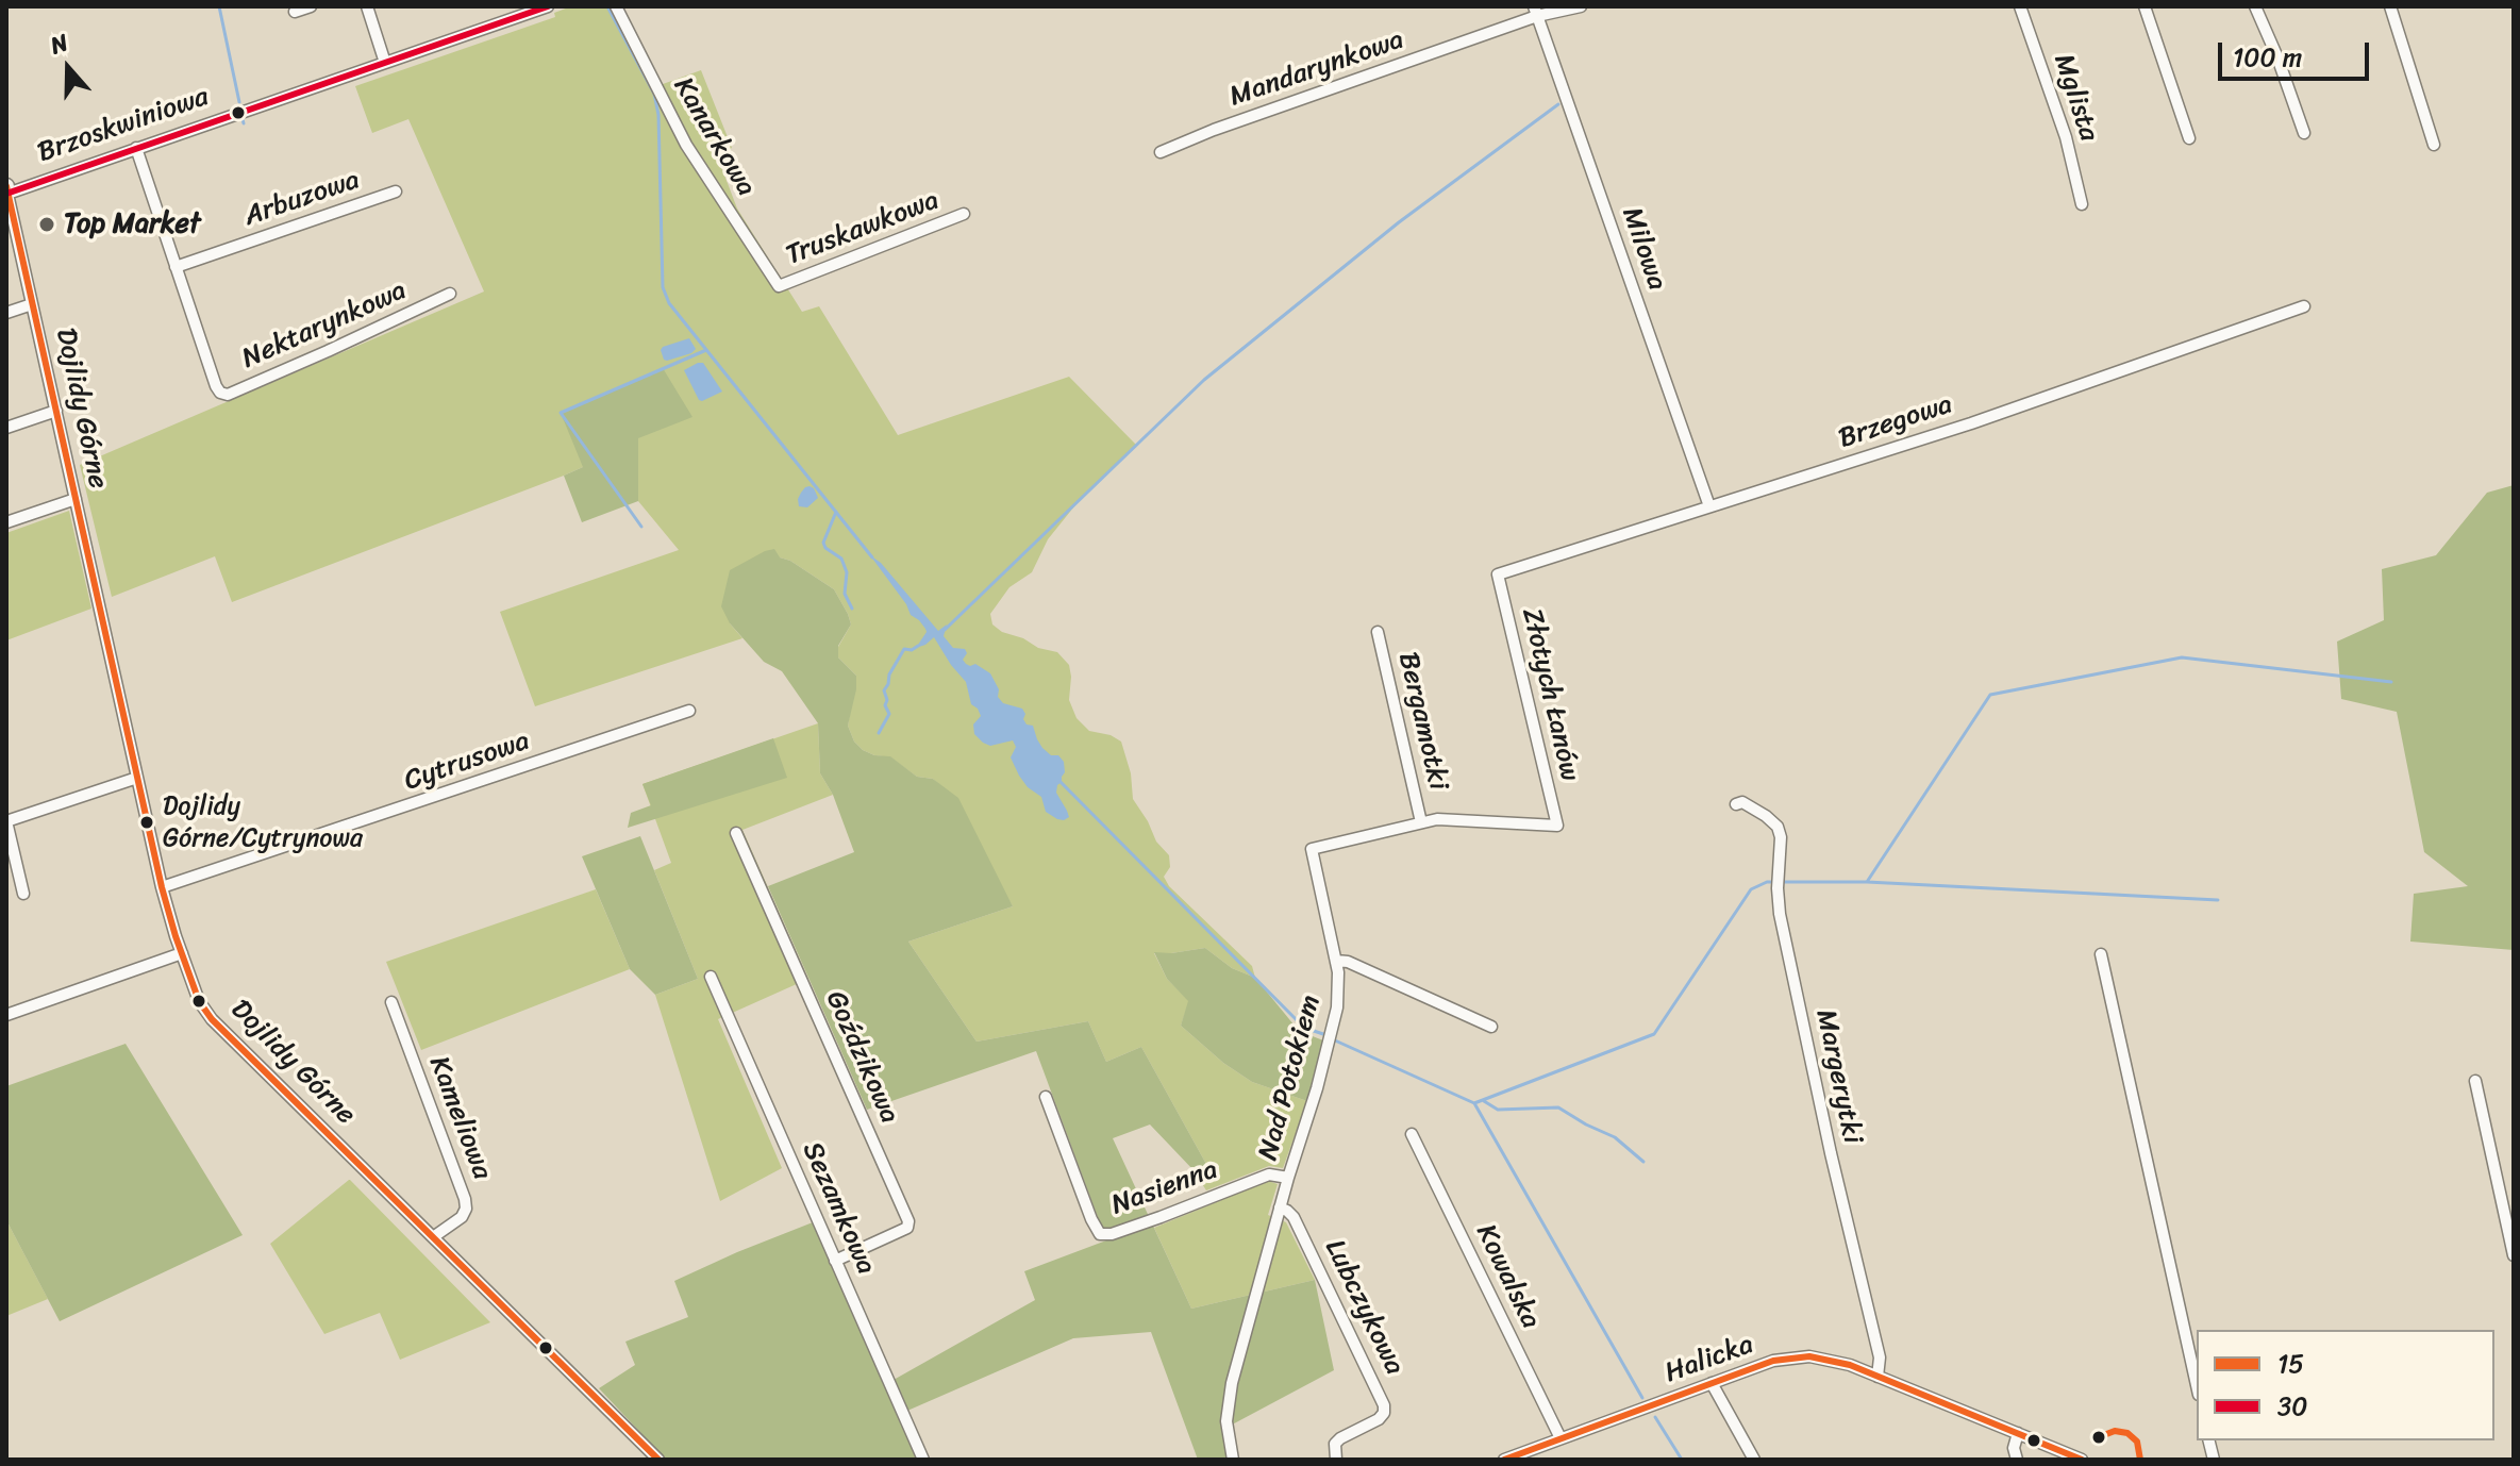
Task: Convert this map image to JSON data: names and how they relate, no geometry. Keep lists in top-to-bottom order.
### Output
{
  "streets": {
    "street": [
      "Mandarynkowa",
      "Mglista",
      "Brzoskwiniowa",
      "Kanarkowa",
      "Arbuzowa",
      "Truskawkowa",
      "Milowa",
      "Nektarynkowa",
      "Dojlidy Górne",
      "Brzegowa",
      "Złotych Łanów",
      "Bergamotki",
      "Cytrusowa",
      "Goździkowa",
      "Margerytki",
      "Nad Potokiem",
      "Kameliowa",
      "Nasienna",
      "Sezamkowa",
      "Kowalska",
      "Lubczykowa",
      "Halicka"
    ]
  },
  "crossings": [
    ["Mandarynkowa", "Milowa"],
    ["Brzoskwiniowa", "Nektarynkowa"],
    ["Brzoskwiniowa", "Dojlidy Górne"],
    ["Kanarkowa", "Truskawkowa"],
    ["Arbuzowa", "Nektarynkowa"],
    ["Milowa", "Brzegowa"],
    ["Dojlidy Górne", "Cytrusowa"],
    ["Dojlidy Górne", "Kameliowa"],
    ["Brzegowa", "Złotych Łanów"],
    ["Złotych Łanów", "Nad Potokiem"],
    ["Bergamotki", "Nad Potokiem"],
    ["Goździkowa", "Sezamkowa"],
    ["Margerytki", "Halicka"],
    ["Nad Potokiem", "Nasienna"],
    ["Nad Potokiem", "Lubczykowa"],
    ["Kowalska", "Halicka"]
  ],
  "places": ["Top Market", "Dojlidy Górne/Cytrynowa"],
  "lines": ["transit line 30", "transit line 15"],
  "legend": ["15", "30"],
  "scale_bar": "100 m",
  "north": "top"
}
